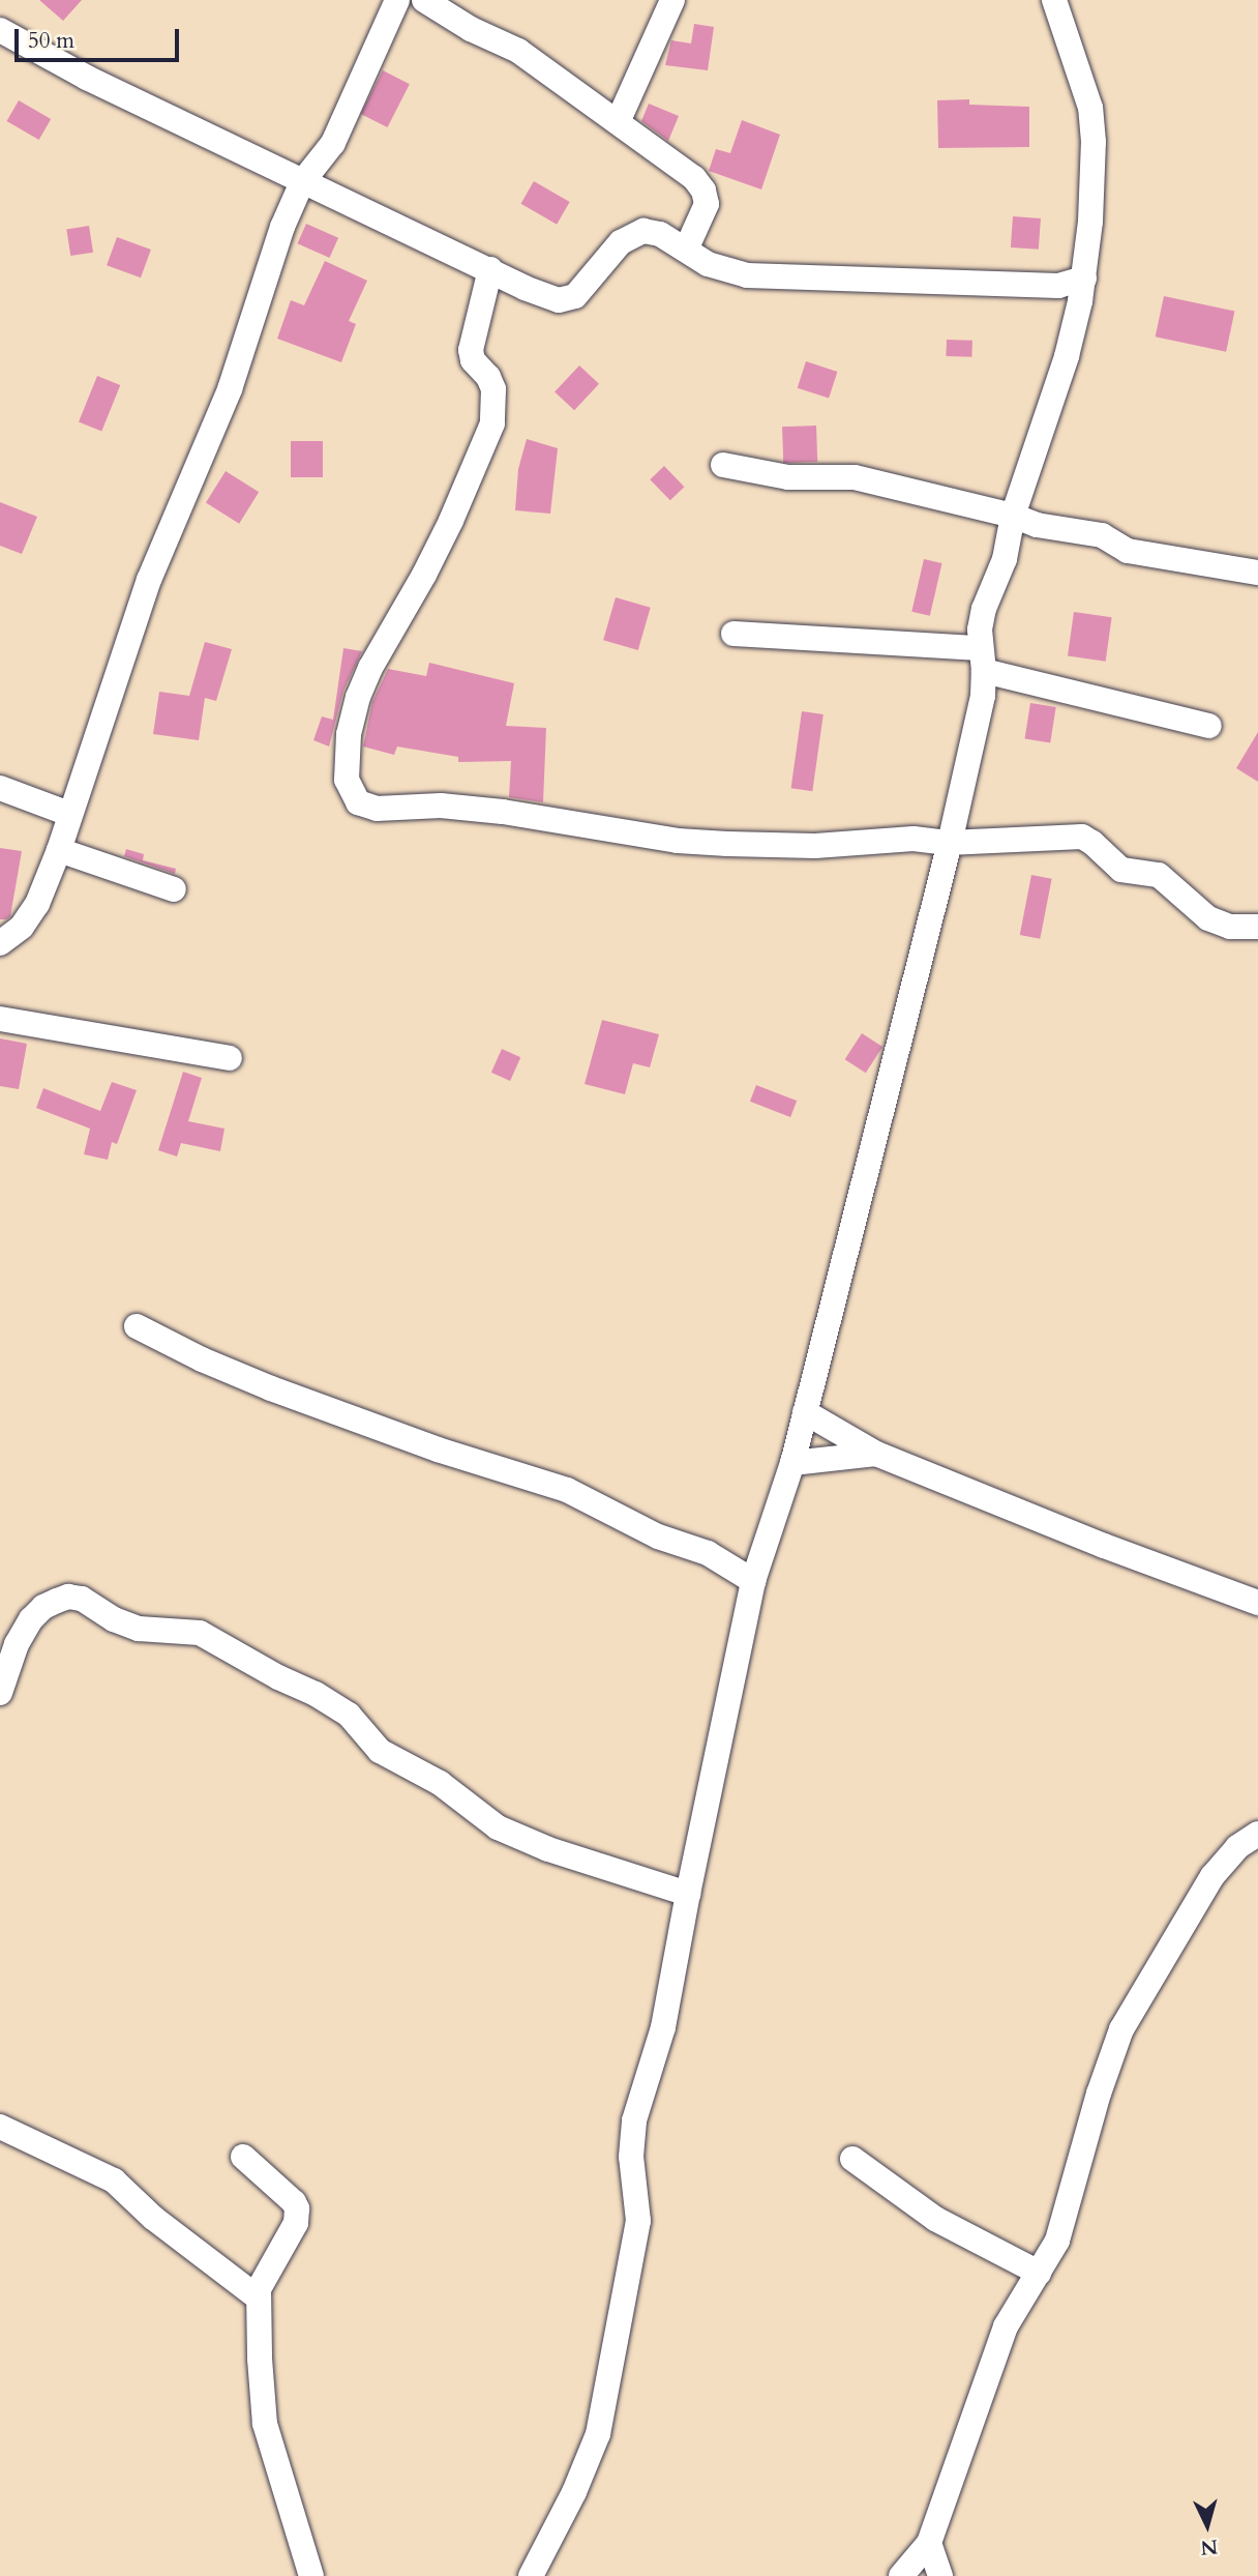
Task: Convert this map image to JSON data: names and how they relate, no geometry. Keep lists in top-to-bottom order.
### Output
{
  "scale_bar": "50 m",
  "north": "bottom"
}
